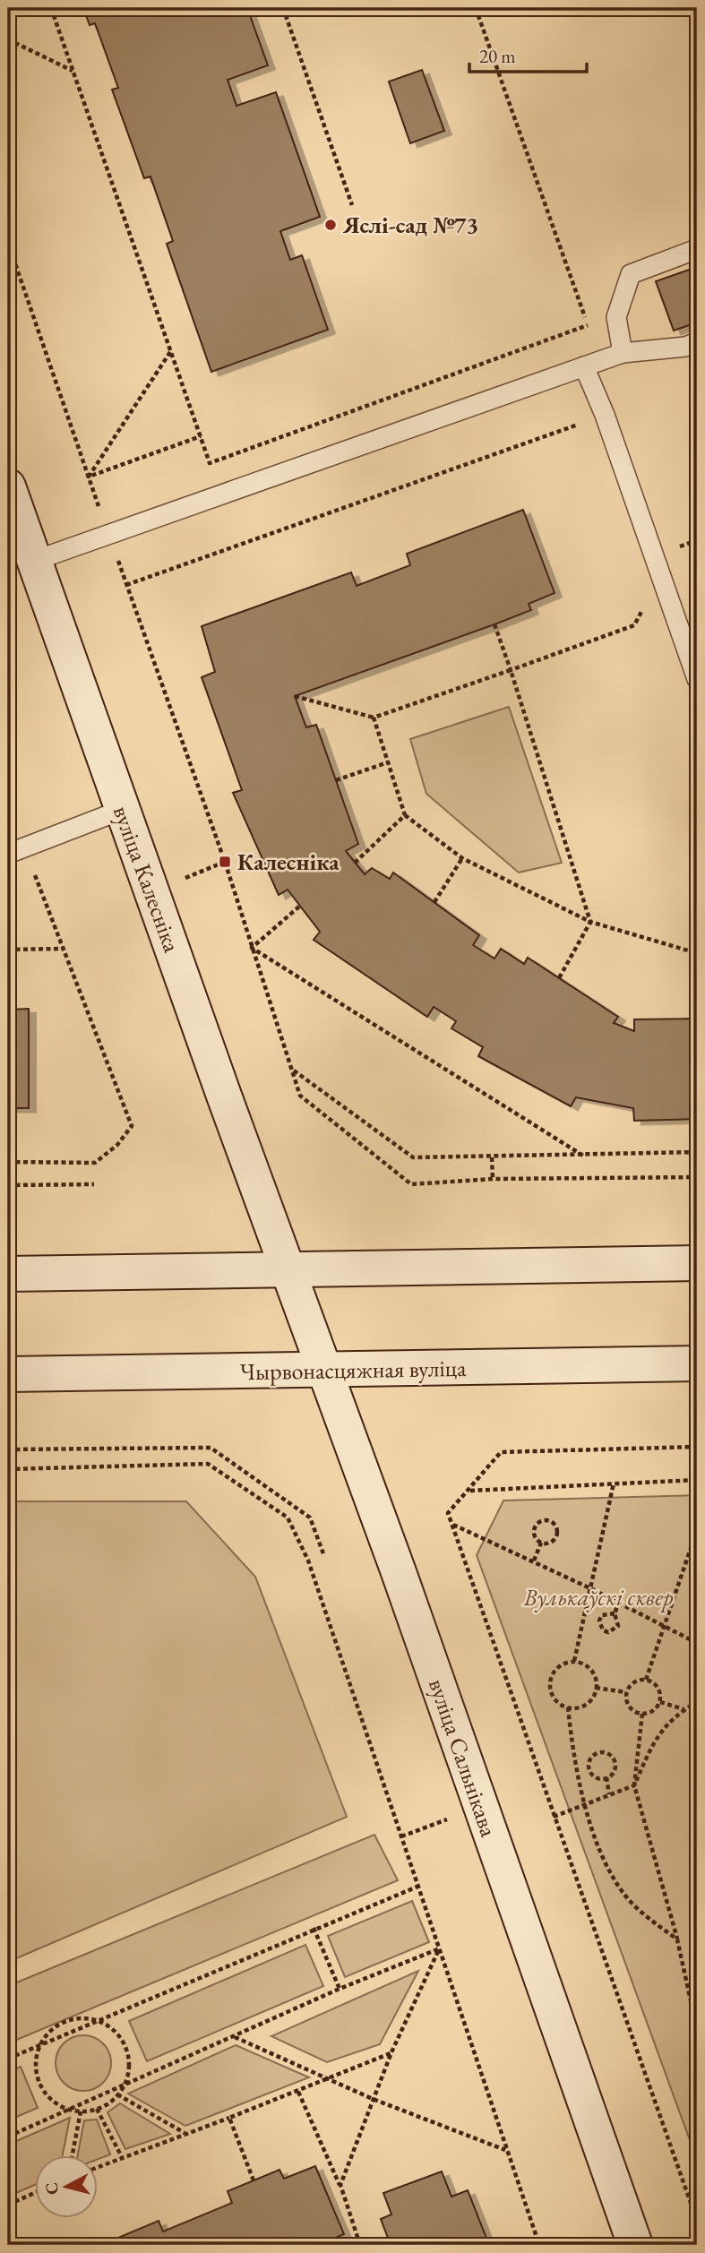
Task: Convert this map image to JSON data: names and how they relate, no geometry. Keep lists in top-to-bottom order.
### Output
{
  "streets": {
    "street": ["вуліца Калесніка", "Чырвонасцяжная вуліца", "вуліца Сальнікава"]
  },
  "crossings": [
    ["вуліца Калесніка", "вуліца Сальнікава"],
    ["Чырвонасцяжная вуліца", "вуліца Сальнікава"]
  ],
  "parks": ["Вулькаўскі сквер"],
  "places": {
    "other": ["Яслі-сад №73"],
    "transit": ["Калесніка"]
  },
  "scale_bar": "20 m",
  "north": "left"
}
